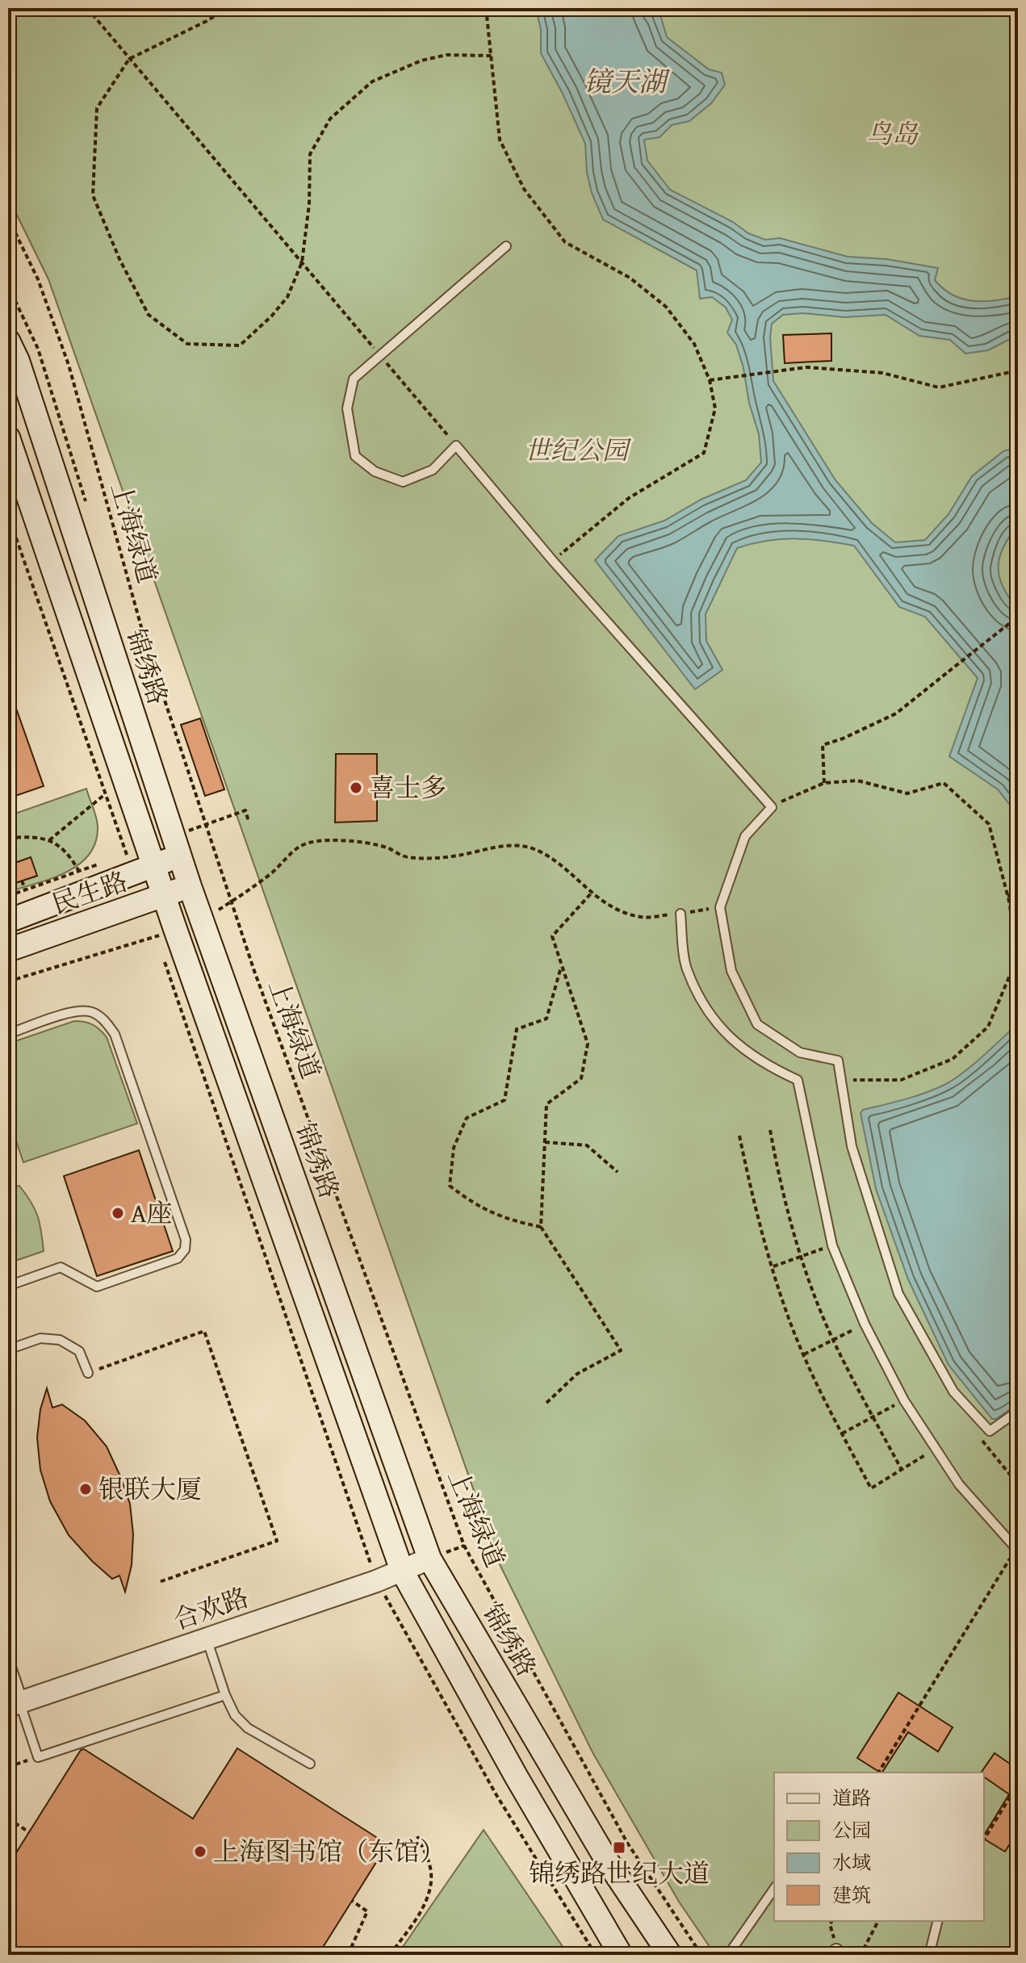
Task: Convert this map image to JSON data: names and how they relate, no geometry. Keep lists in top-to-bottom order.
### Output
{
  "streets": {
    "main road": ["锦绣路", "民生路"],
    "street": ["合欢路"],
    "path": ["上海绿道"]
  },
  "crossings": [
    ["锦绣路", "民生路"],
    ["锦绣路", "合欢路"]
  ],
  "water": ["镜天湖"],
  "parks": ["鸟岛", "世纪公园"],
  "places": {
    "other": [
      "喜士多",
      "A座",
      "银联大厦",
      "上海图书馆（东馆）"
    ],
    "transit": ["锦绣路世纪大道"]
  },
  "legend": [
    "道路",
    "公园",
    "水域",
    "建筑"
  ]
}
